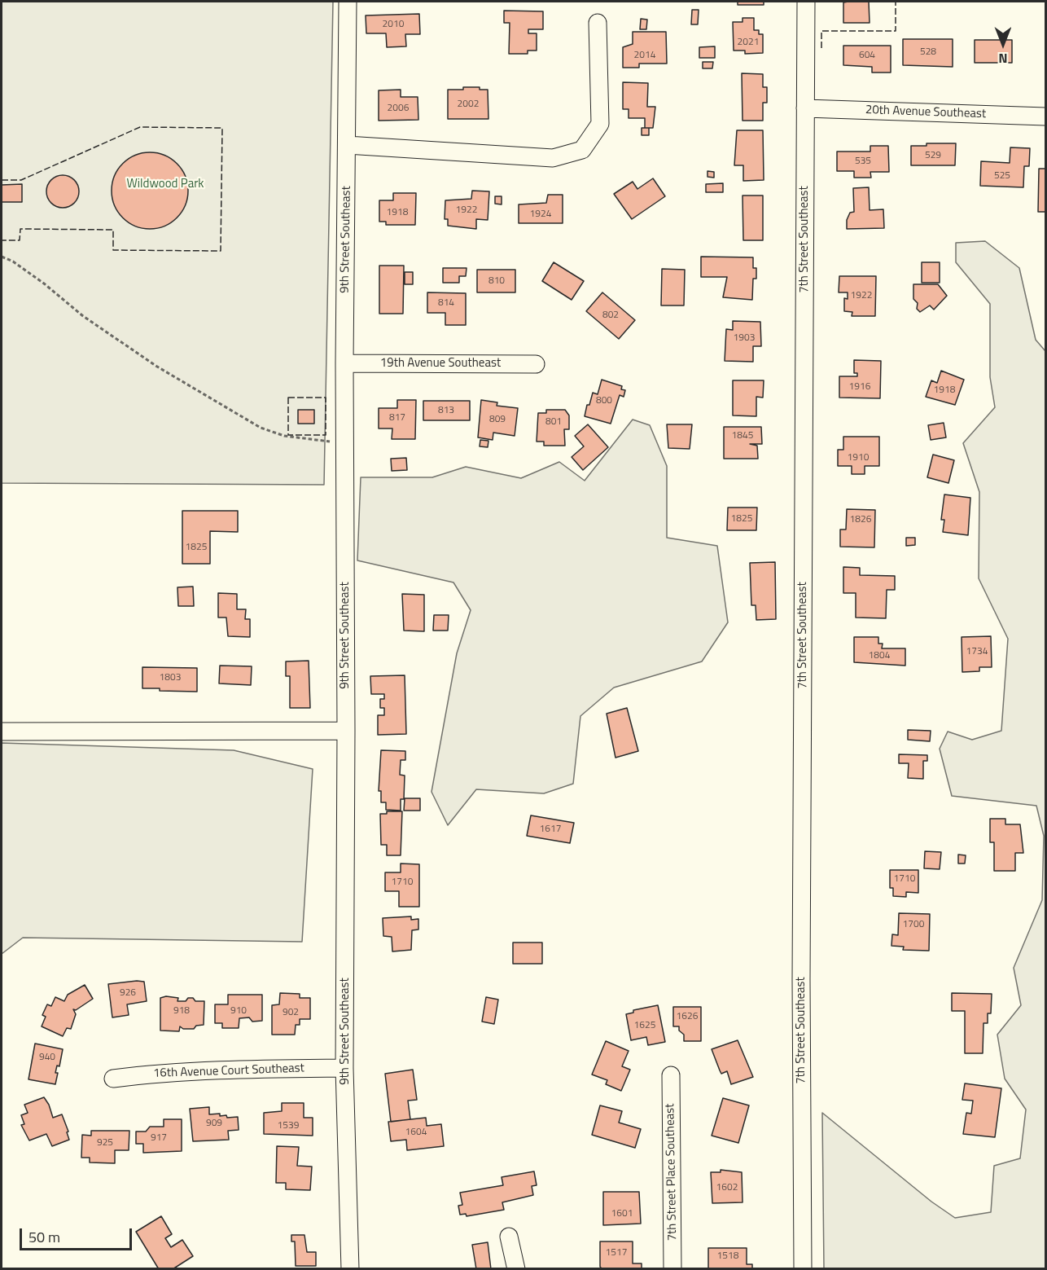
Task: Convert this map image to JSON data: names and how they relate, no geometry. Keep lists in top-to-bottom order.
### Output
{
  "streets": {
    "street": [
      "20th Avenue Southeast",
      "9th Street Southeast",
      "7th Street Southeast",
      "19th Avenue Southeast",
      "16th Avenue Court Southeast",
      "7th Street Place Southeast"
    ]
  },
  "crossings": [
    ["20th Avenue Southeast", "7th Street Southeast"],
    ["9th Street Southeast", "19th Avenue Southeast"],
    ["9th Street Southeast", "16th Avenue Court Southeast"]
  ],
  "parks": ["Wildwood Park"],
  "house_numbers": [
    "2010",
    "2021",
    "528",
    "2014",
    "604",
    "2002",
    "2006",
    "529",
    "535",
    "525",
    "1922",
    "1918",
    "1924",
    "810",
    "1922",
    "814",
    "802",
    "1903",
    "1916",
    "1918",
    "800",
    "813",
    "817",
    "809",
    "801",
    "1845",
    "1910",
    "1825",
    "1826",
    "1825",
    "1734",
    "1804",
    "1803",
    "1617",
    "1710",
    "1710",
    "1700",
    "926",
    "918",
    "910",
    "902",
    "1626",
    "1625",
    "940",
    "909",
    "1539",
    "1604",
    "917",
    "925",
    "1602",
    "1601",
    "1517",
    "1518"
  ],
  "scale_bar": "50 m",
  "north": "bottom"
}
